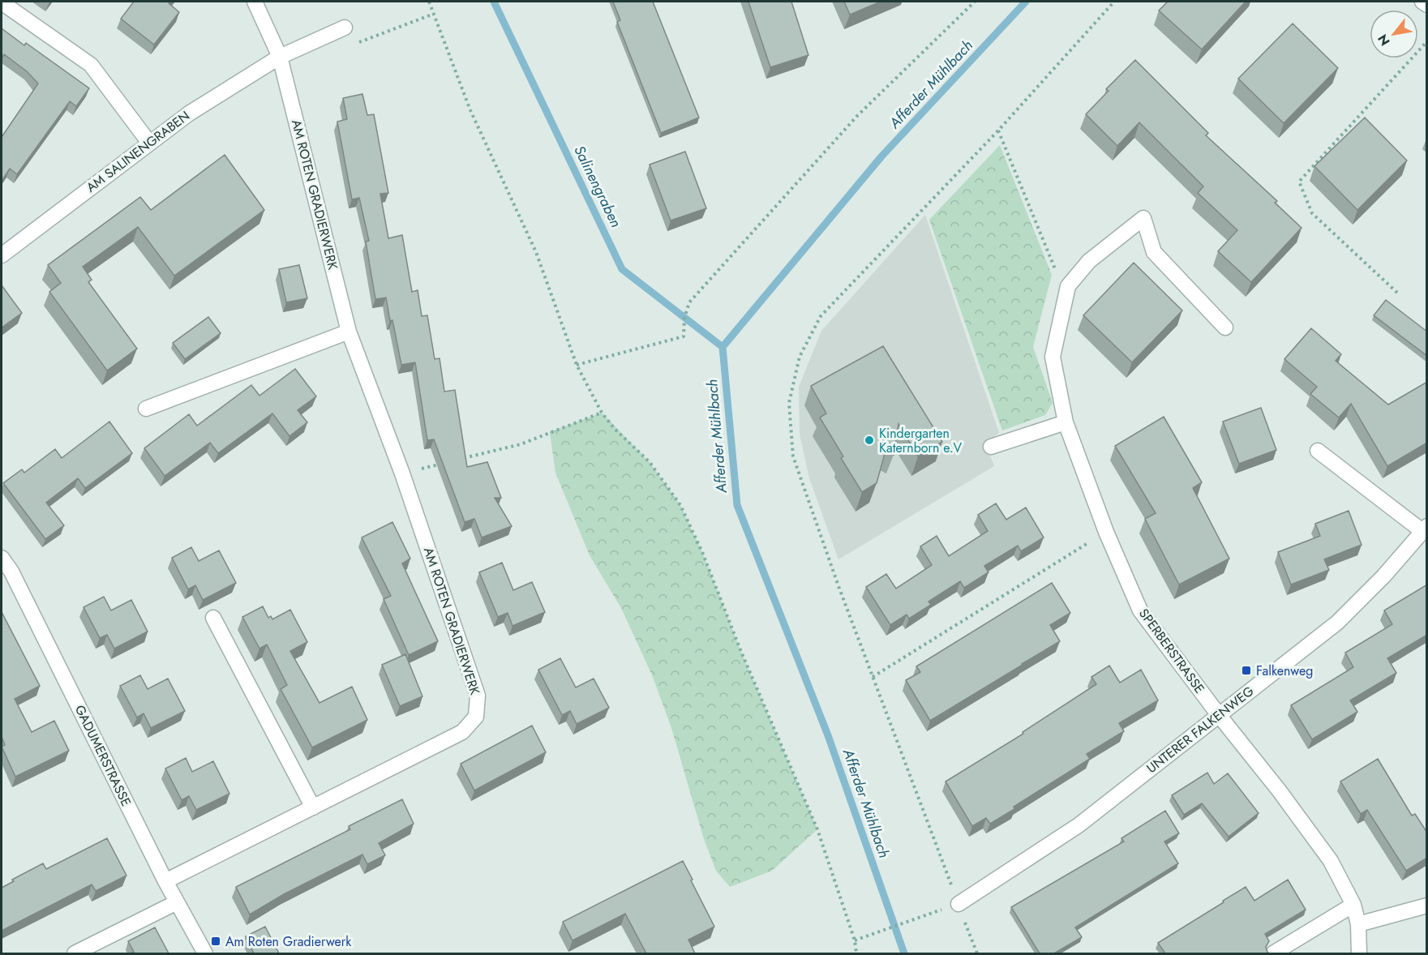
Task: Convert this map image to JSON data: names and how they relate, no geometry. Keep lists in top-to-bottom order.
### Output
{
  "streets": {
    "street": [
      "AM SALINENGRABEN",
      "AM ROTEN GRADIERWERK",
      "SPERBERSTRASSE",
      "UNTERER FALKENWEG",
      "GADUMERSTRASSE"
    ]
  },
  "crossings": [
    ["AM SALINENGRABEN", "AM ROTEN GRADIERWERK"],
    ["AM ROTEN GRADIERWERK", "GADUMERSTRASSE"],
    ["SPERBERSTRASSE", "UNTERER FALKENWEG"]
  ],
  "water": ["Afferder Mühlbach", "Salinengraben"],
  "places": {
    "other": ["Kindergarten Katernborn e.V"],
    "transit": ["Falkenweg", "Am Roten Gradierwerk"]
  },
  "north": "bottom left"
}
